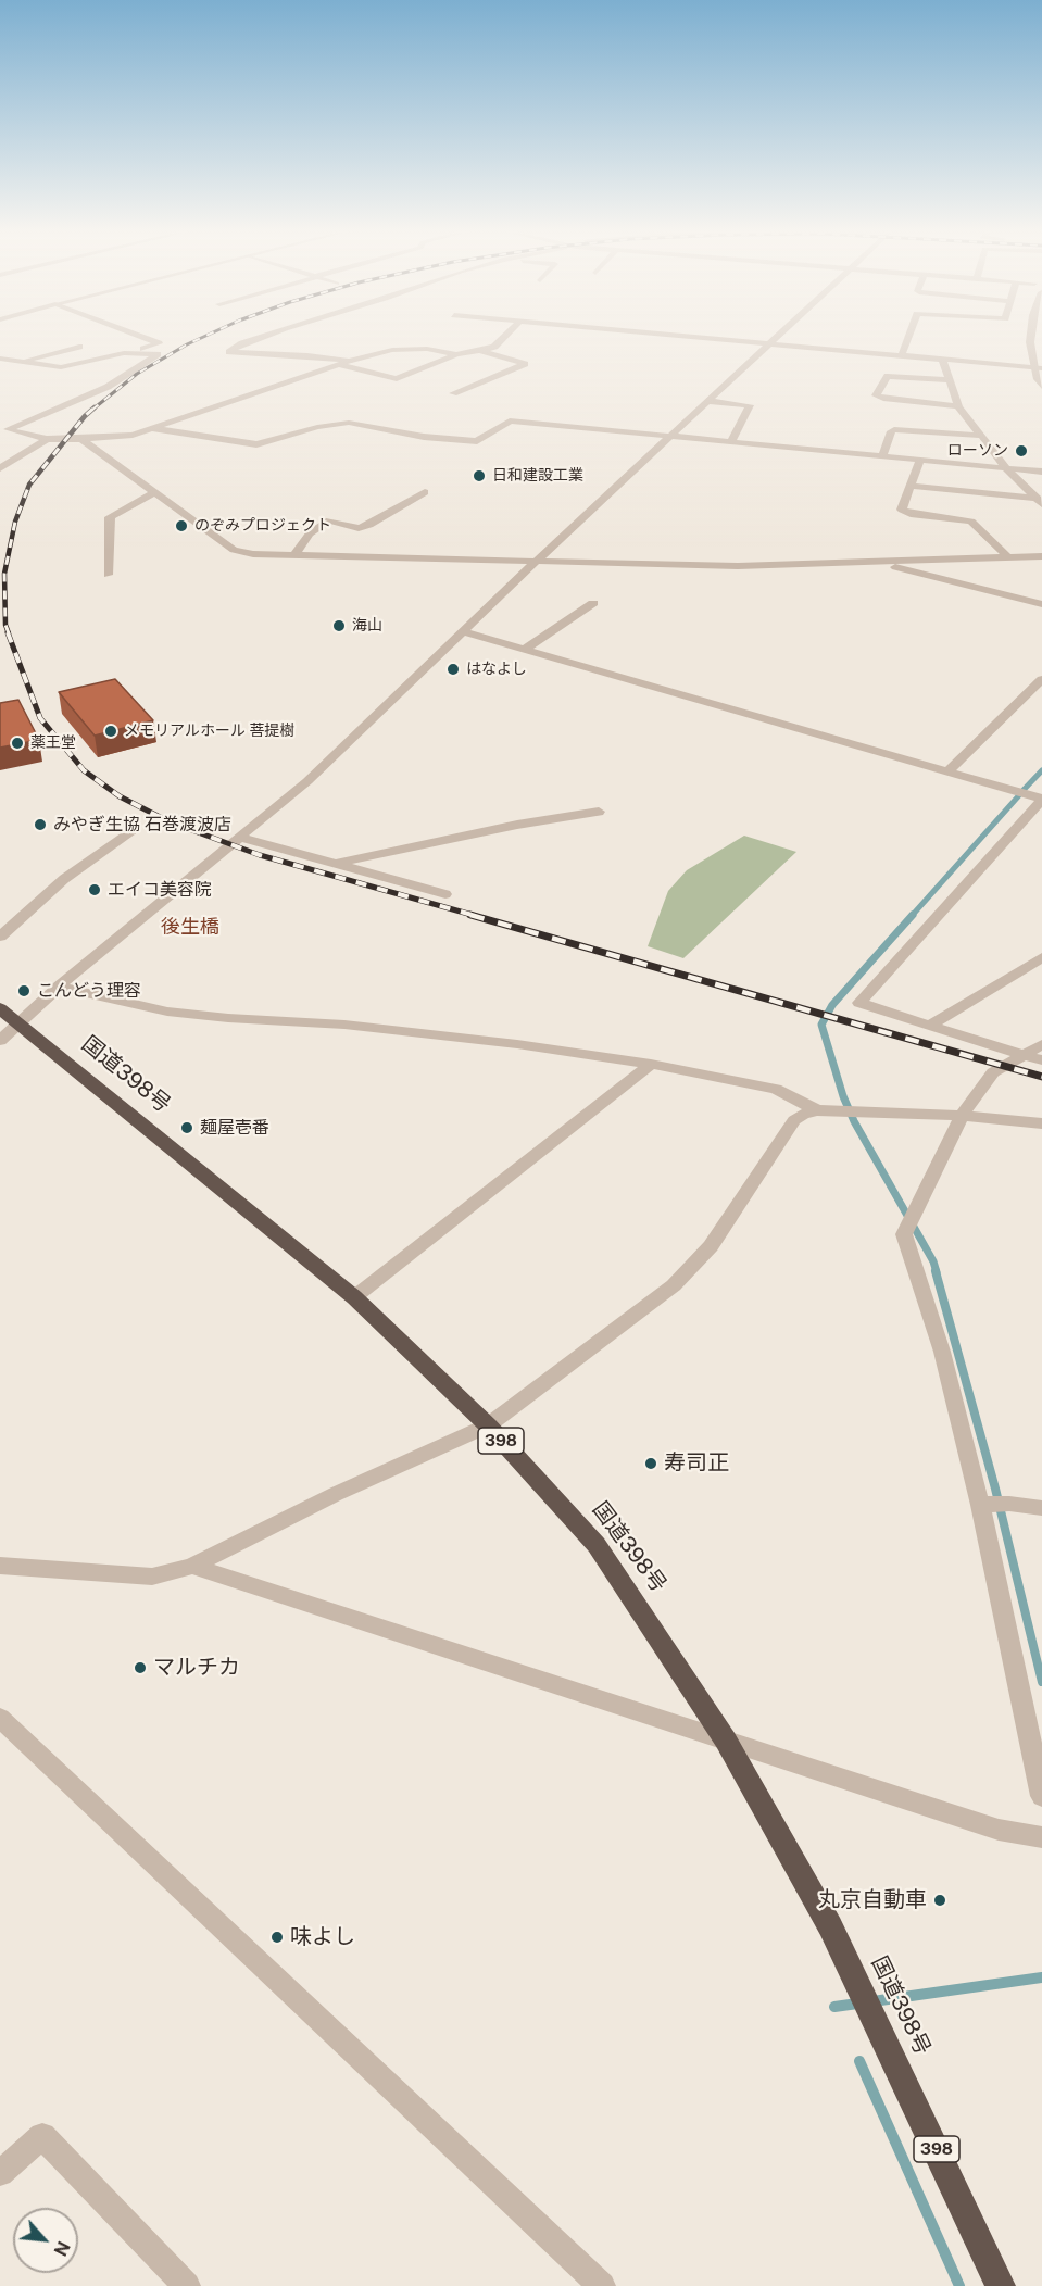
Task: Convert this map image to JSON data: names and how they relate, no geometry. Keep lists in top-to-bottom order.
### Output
{
  "streets": {
    "highway": ["国道398号", "398"]
  },
  "districts": ["後生橋"],
  "places": [
    "ローソン",
    "日和建設工業",
    "のぞみプロジェクト",
    "海山",
    "はなよし",
    "メモリアルホール 菩提樹",
    "薬王堂",
    "みやぎ生協 石巻渡波店",
    "エイコ美容院",
    "こんどう理容",
    "麺屋壱番",
    "寿司正",
    "マルチカ",
    "丸京自動車",
    "味よし"
  ],
  "north": "bottom right"
}
